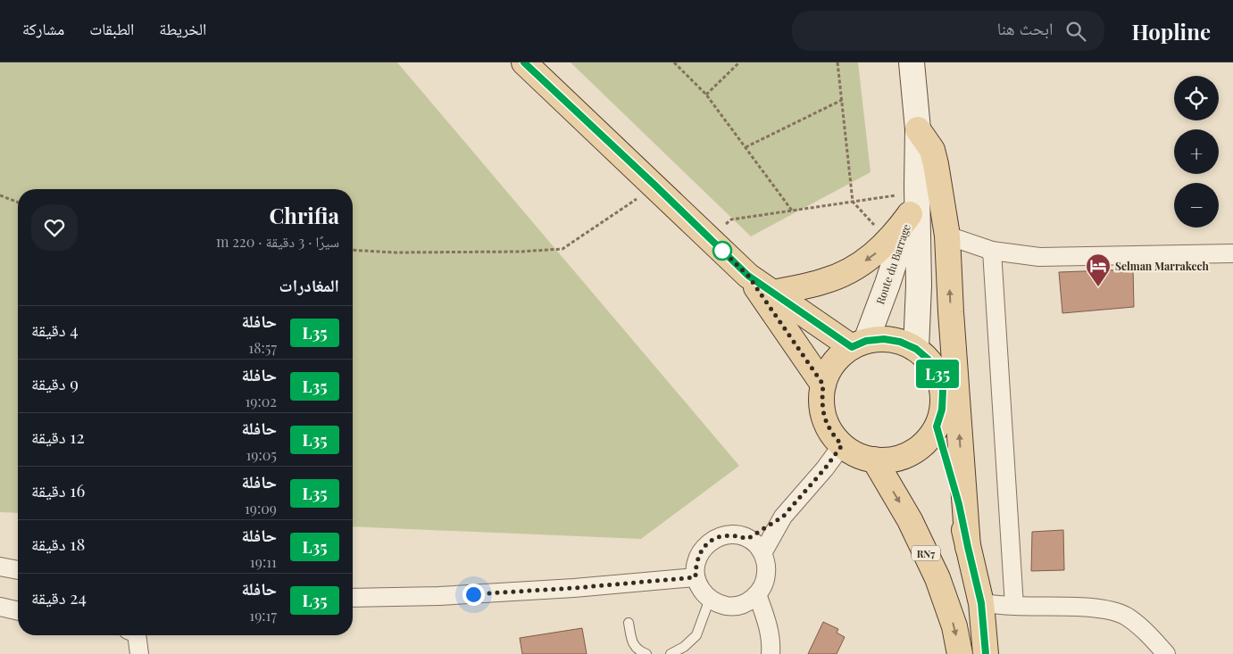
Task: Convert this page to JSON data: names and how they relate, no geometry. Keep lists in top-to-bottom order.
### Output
{
  "streets": {
    "main road": ["Route du Barrage", "RN7"]
  },
  "crossings": [
    ["Route du Barrage", "RN7"]
  ],
  "places": {
    "hotel": ["Selman Marrakech"]
  },
  "lines": ["bus line L35"],
  "page": {
    "header": "Hopline",
    "search": "ابحث هنا",
    "nav": ["الخريطة", "الطبقات", "مشاركة"],
    "on_map": "L35",
    "map_buttons": ["+", "−"],
    "heading": [
      ["Chrifia", "سيرًا · 3 دقيقة · 220 m"],
      "المغادرات"
    ],
    "list": [
      {
        "mark": "L35",
        "name": "حافلة",
        "note": "18:57",
        "value": "4 دقيقة"
      },
      {
        "mark": "L35",
        "name": "حافلة",
        "note": "19:02",
        "value": "9 دقيقة"
      },
      {
        "mark": "L35",
        "name": "حافلة",
        "note": "19:05",
        "value": "12 دقيقة"
      },
      {
        "mark": "L35",
        "name": "حافلة",
        "note": "19:09",
        "value": "16 دقيقة"
      },
      {
        "mark": "L35",
        "name": "حافلة",
        "note": "19:11",
        "value": "18 دقيقة"
      },
      {
        "mark": "L35",
        "name": "حافلة",
        "note": "19:17",
        "value": "24 دقيقة"
      }
    ]
  }
}
